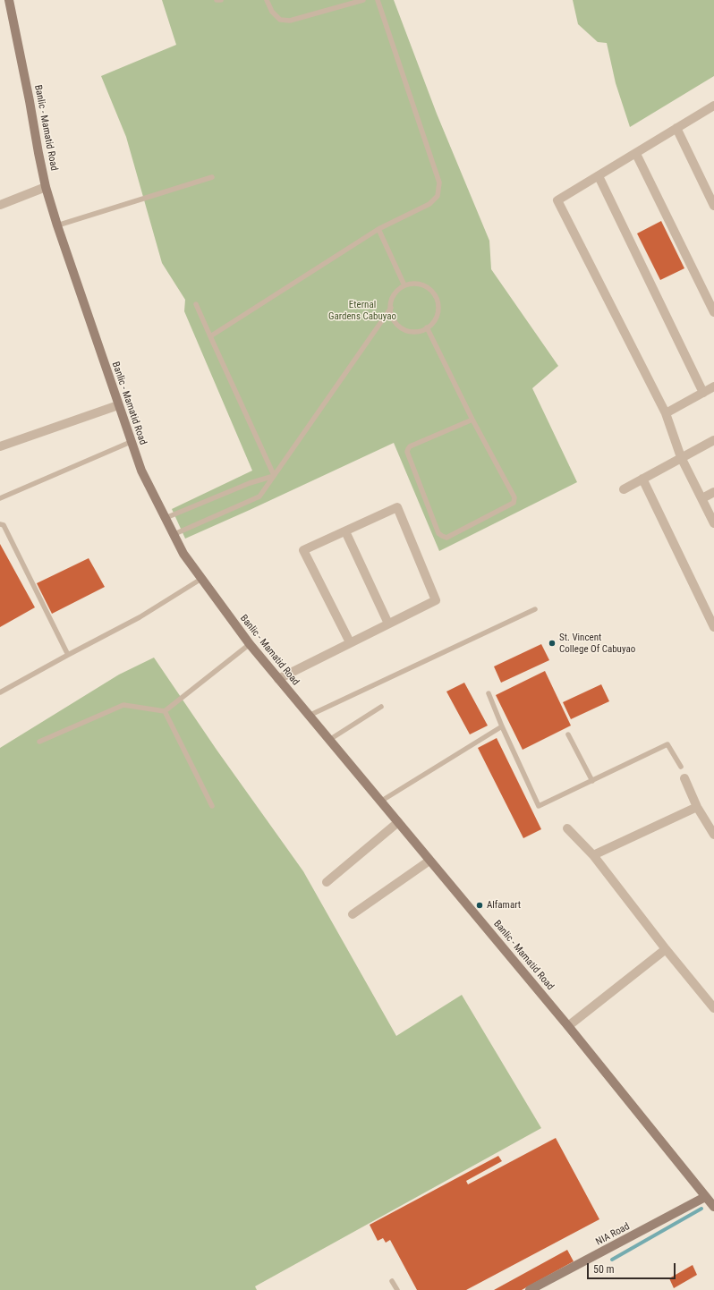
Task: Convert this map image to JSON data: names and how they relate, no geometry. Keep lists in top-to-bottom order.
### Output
{
  "streets": {
    "main road": ["Banlic - Mamatid Road", "NIA Road"]
  },
  "crossings": [
    ["Banlic - Mamatid Road", "NIA Road"]
  ],
  "parks": ["Eternal Gardens Cabuyao"],
  "places": ["St. Vincent College Of Cabuyao", "Alfamart"],
  "scale_bar": "50 m"
}
